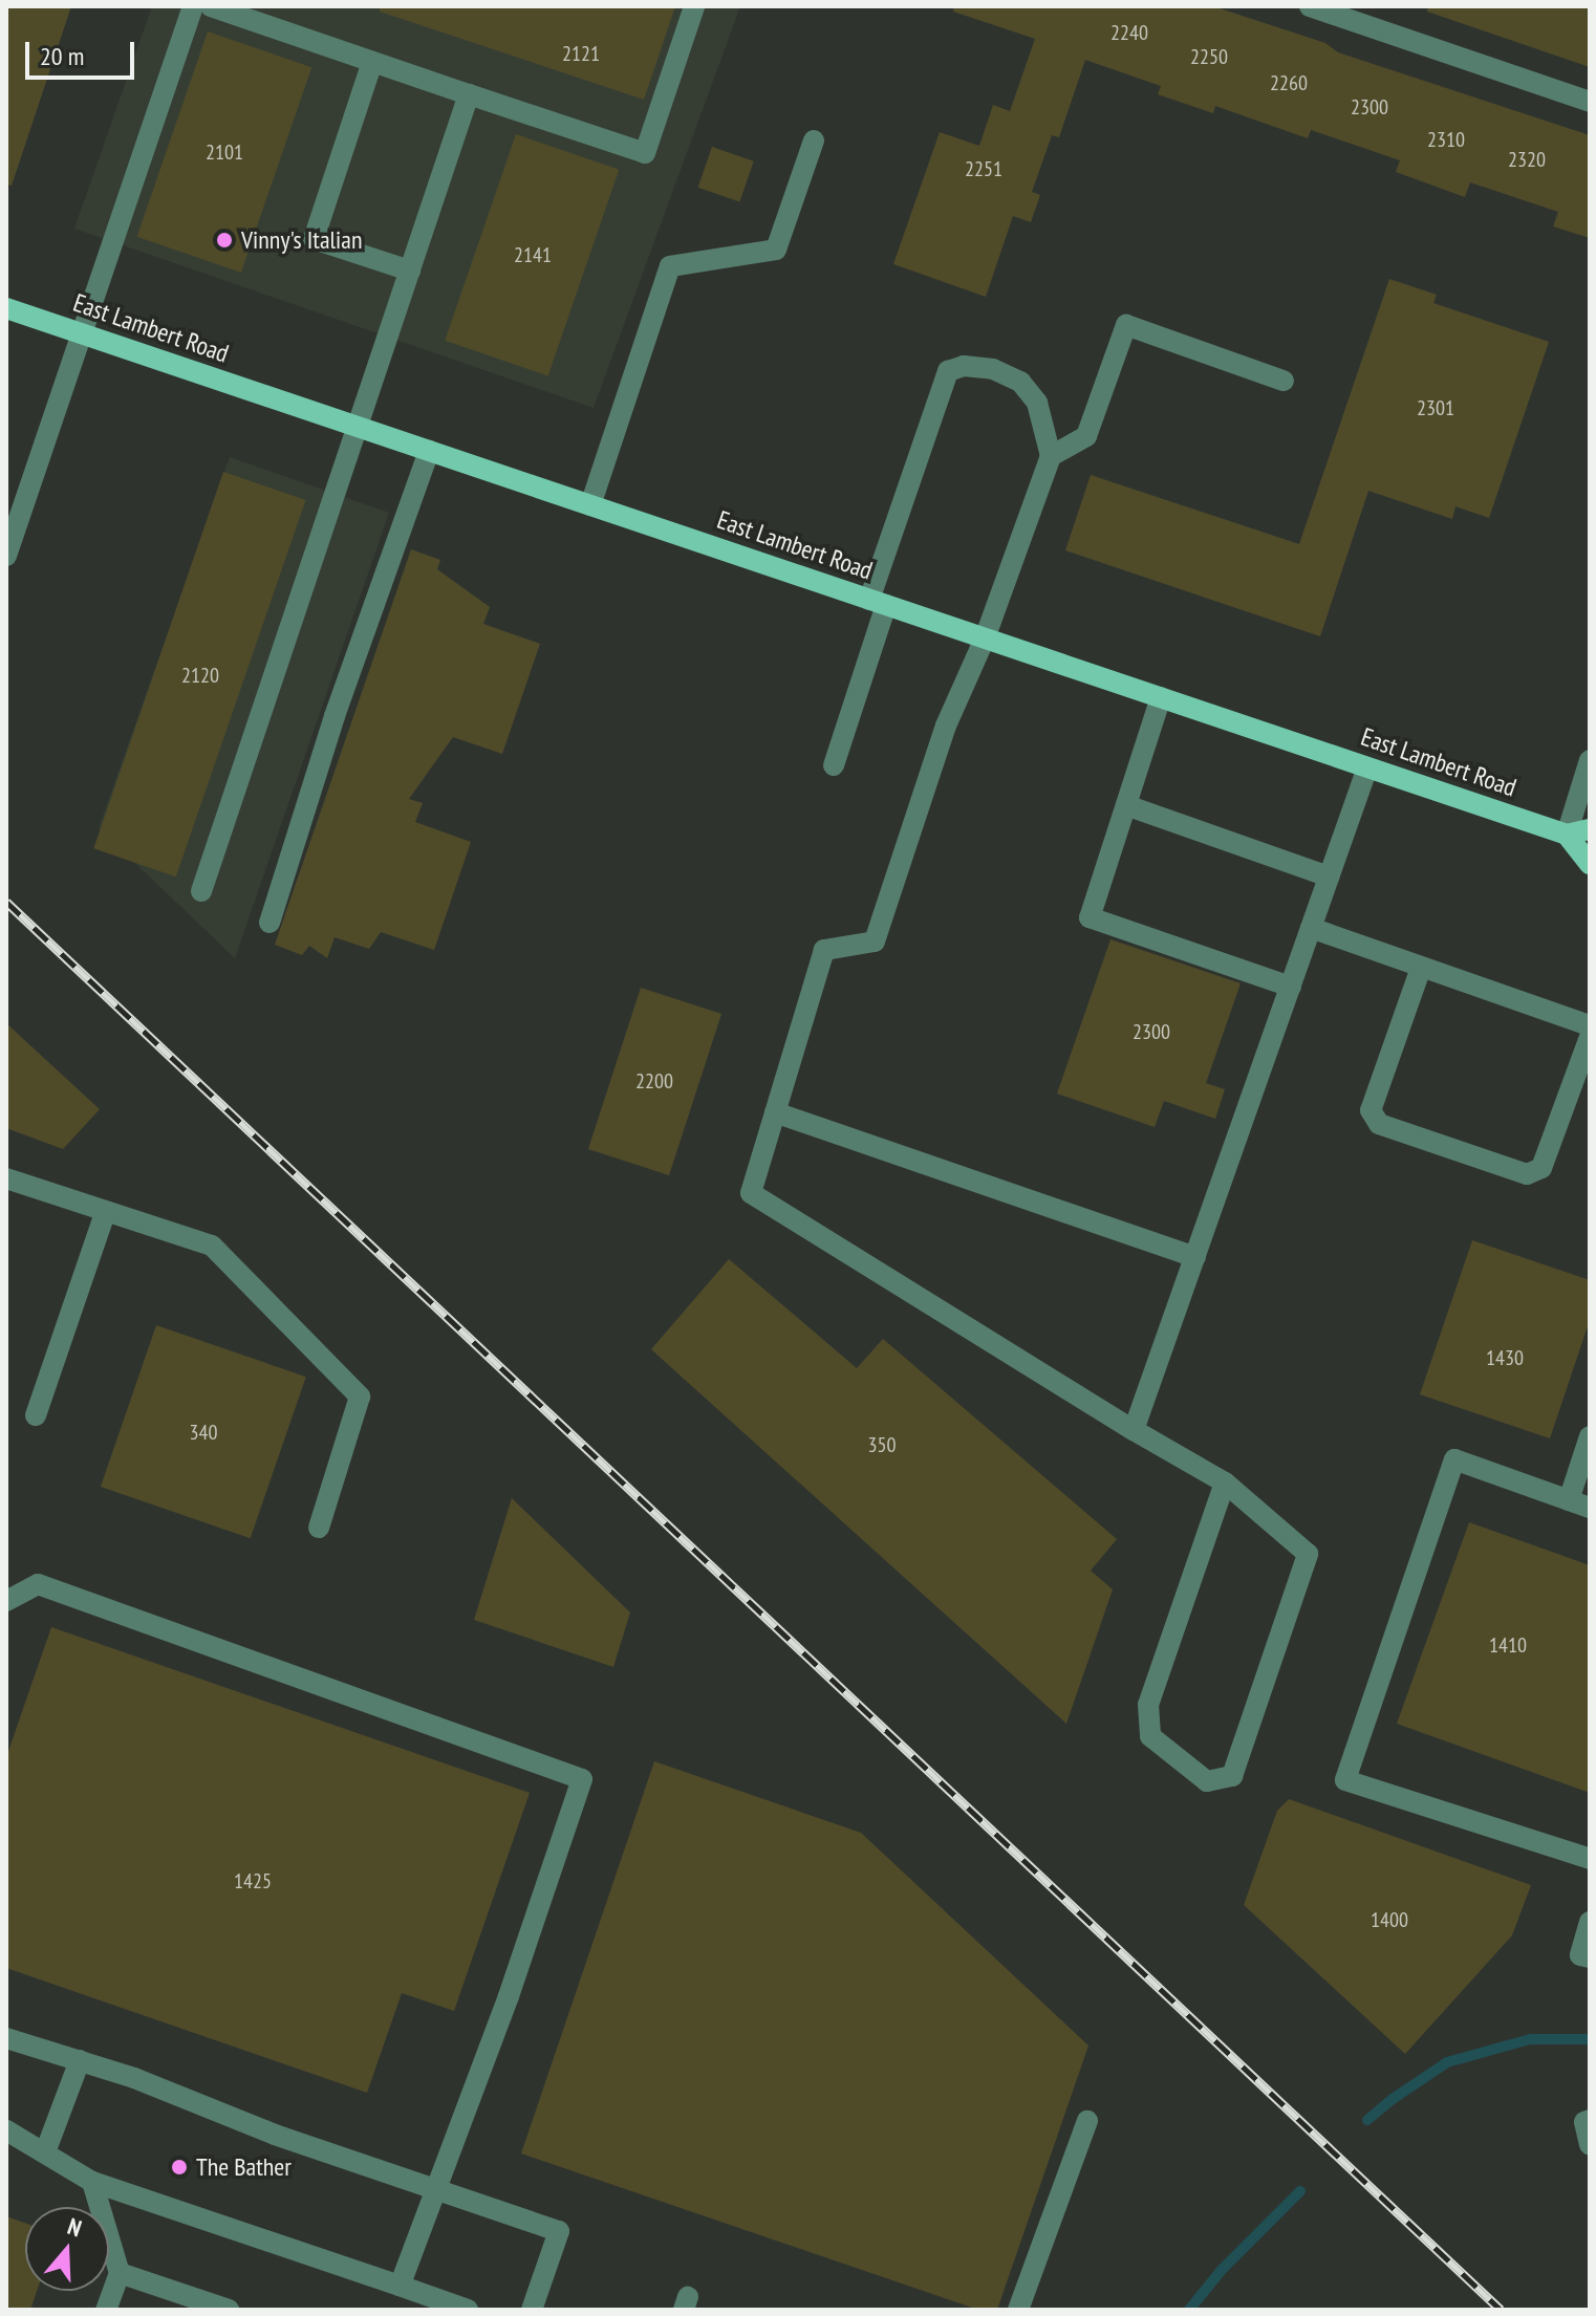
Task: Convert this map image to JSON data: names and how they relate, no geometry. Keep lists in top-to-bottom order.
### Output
{
  "streets": {
    "main road": ["East Lambert Road"]
  },
  "places": ["Vinny's Italian", "The Bather"],
  "house_numbers": [
    "2240",
    "2121",
    "2250",
    "2260",
    "2300",
    "2310",
    "2101",
    "2320",
    "2251",
    "2141",
    "2301",
    "2120",
    "2300",
    "2200",
    "1430",
    "340",
    "350",
    "1410",
    "1425",
    "1400"
  ],
  "scale_bar": "20 m",
  "north": "top"
}
